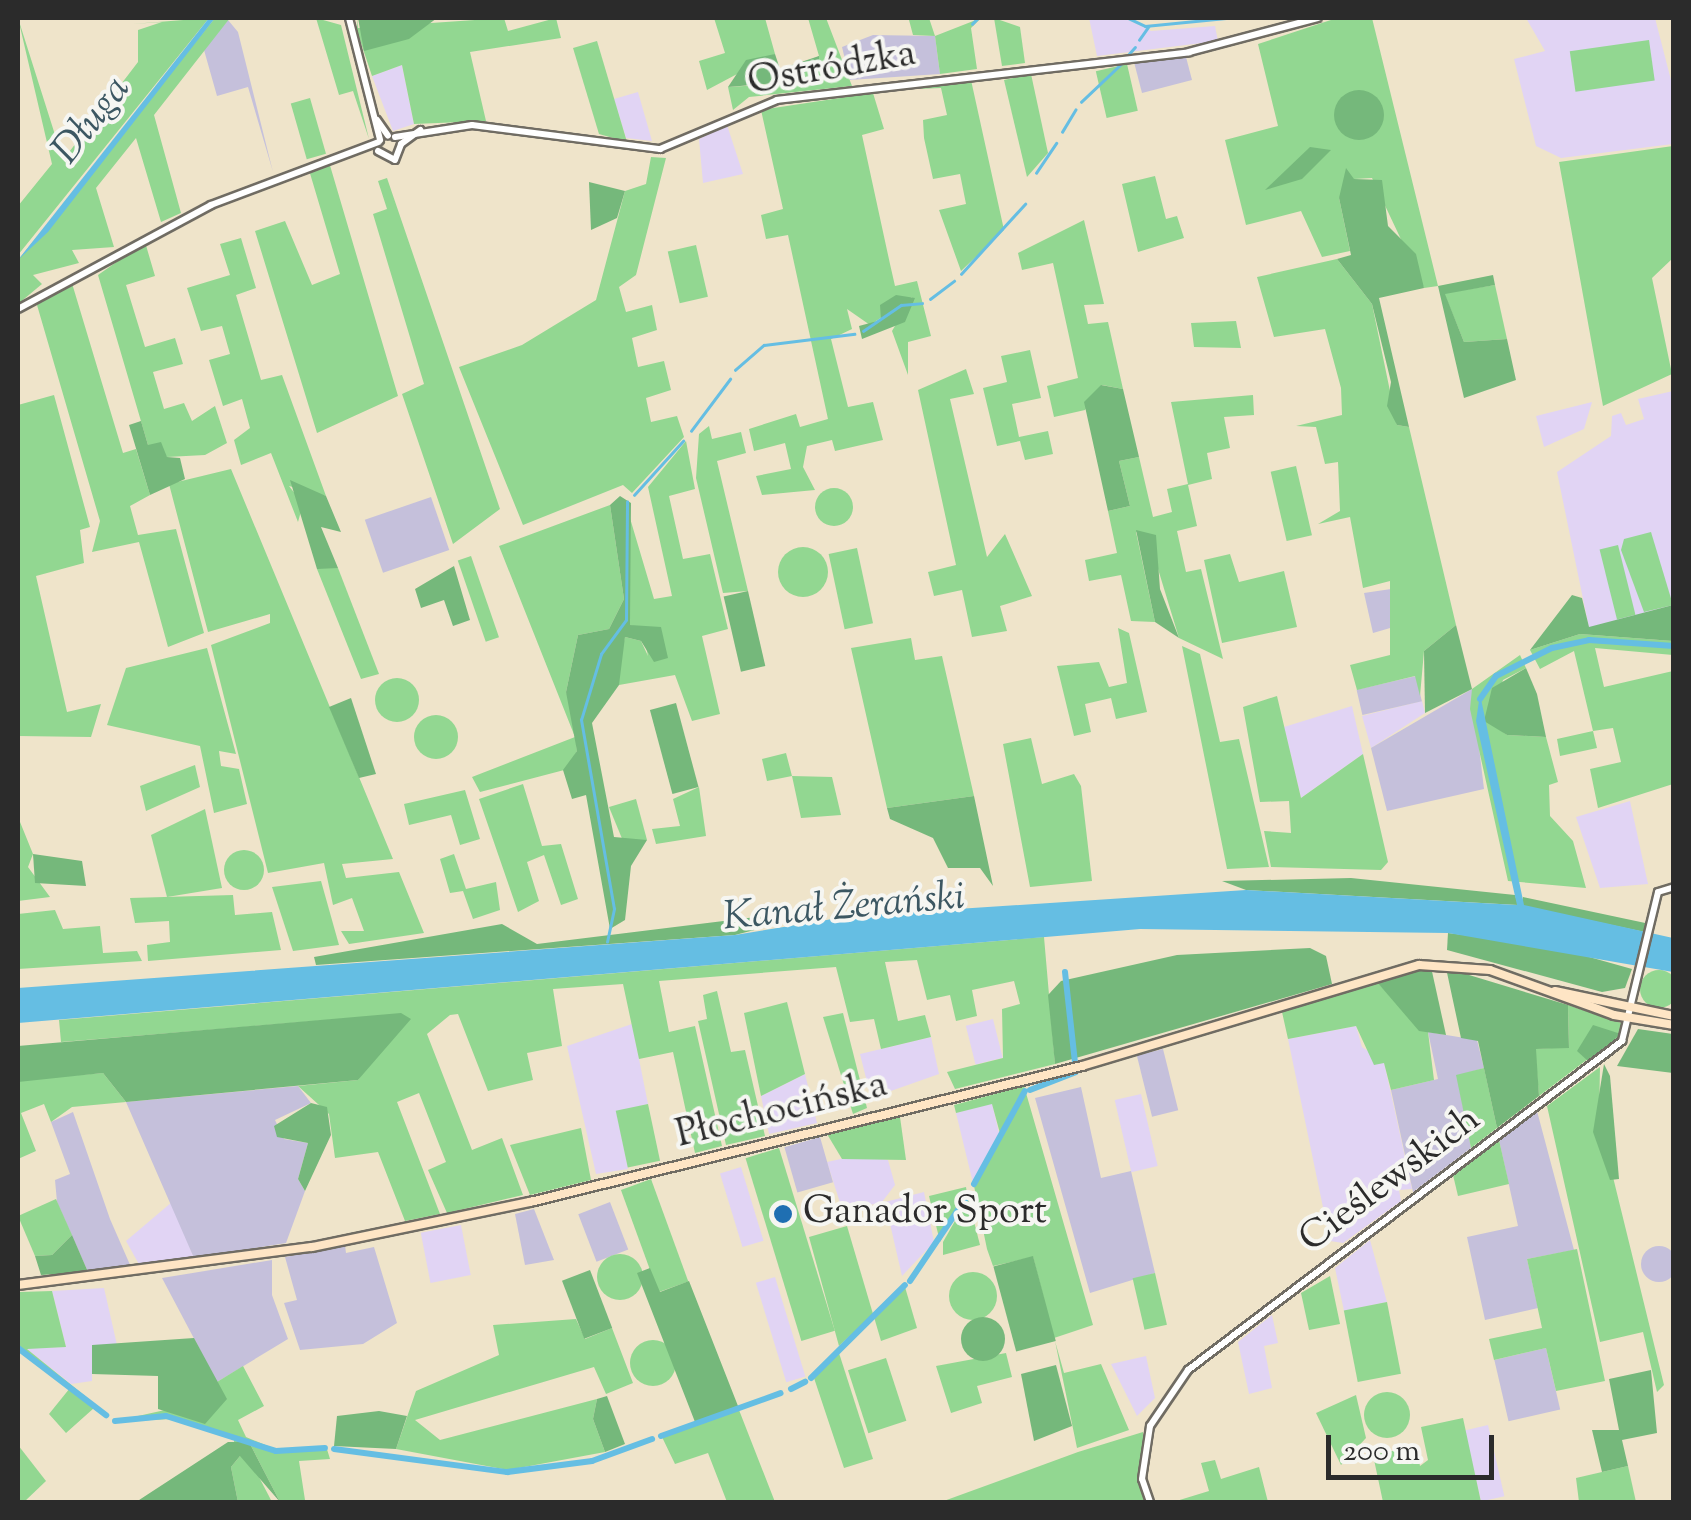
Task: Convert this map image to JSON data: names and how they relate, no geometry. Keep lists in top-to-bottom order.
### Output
{
  "streets": {
    "main road": ["Płochocińska"],
    "street": ["Ostródzka", "Cieślewskich"]
  },
  "crossings": [
    ["Płochocińska", "Cieślewskich"]
  ],
  "water": ["Długa", "Kanał Żerański"],
  "places": ["Ganador Sport"],
  "scale_bar": "200 m"
}
